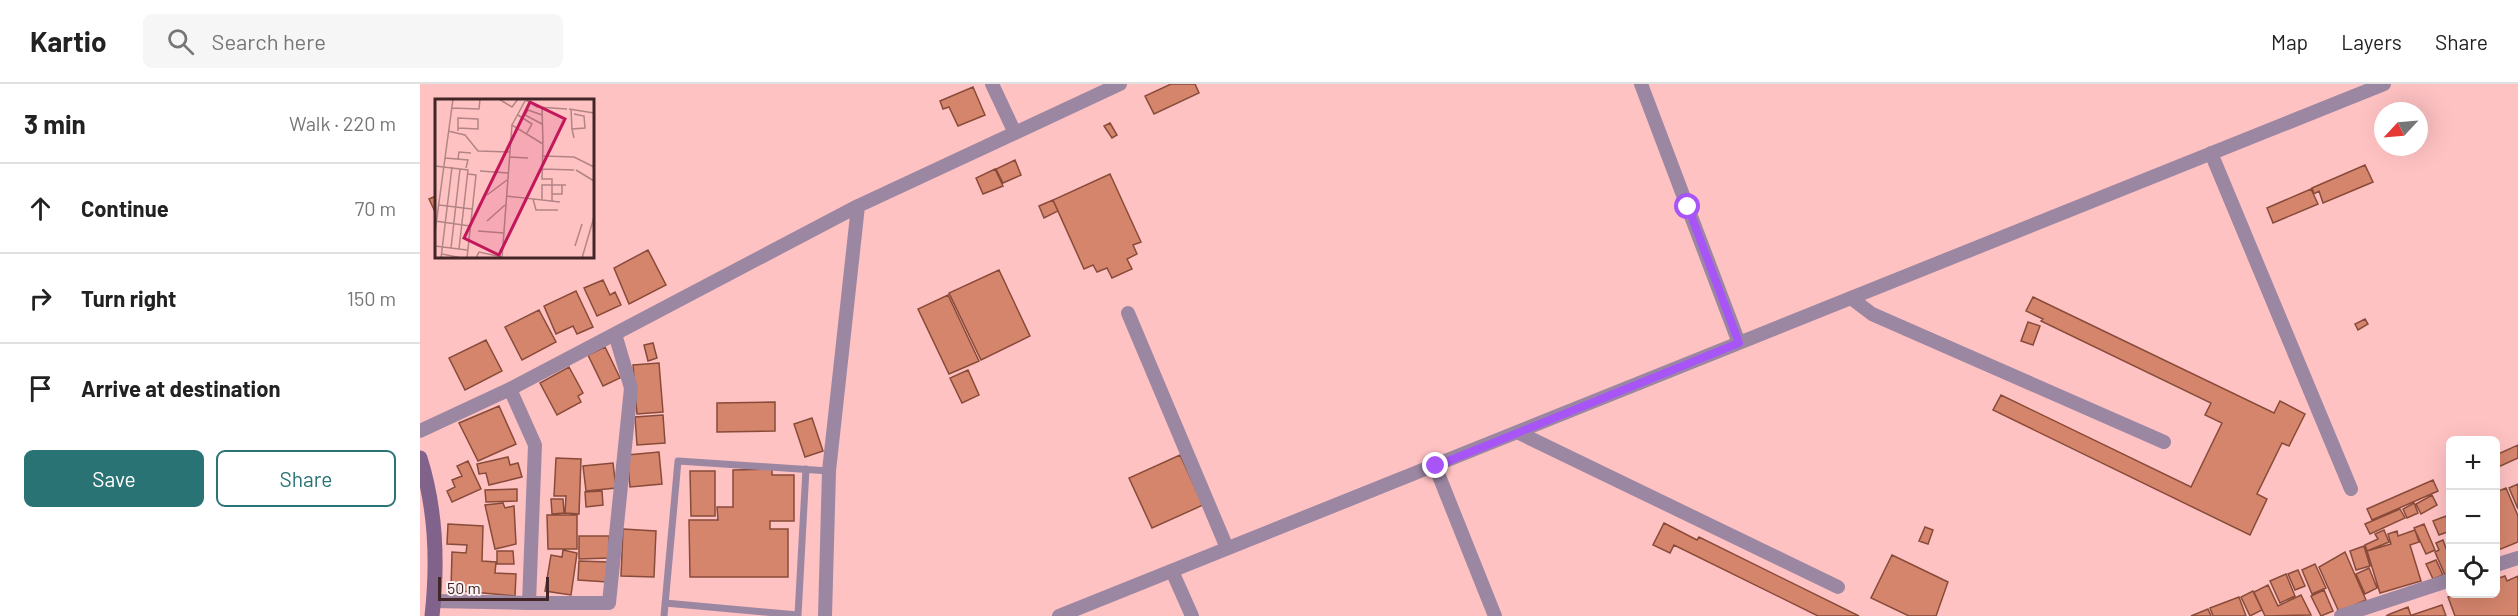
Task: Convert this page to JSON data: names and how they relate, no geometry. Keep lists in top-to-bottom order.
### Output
{
  "scale_bar": "50 m",
  "north": "bottom left",
  "page": {
    "header": "Kartio",
    "search": "Search here",
    "nav": ["Map", "Layers", "Share"],
    "heading": ["3 min", "Walk · 220 m"],
    "list": [
      ["Continue", "70 m"],
      ["Turn right", "150 m"],
      "Arrive at destination"
    ],
    "buttons": ["Save", "Share"],
    "map_buttons": ["+", "−"],
    "scale": "50 m"
  }
}
